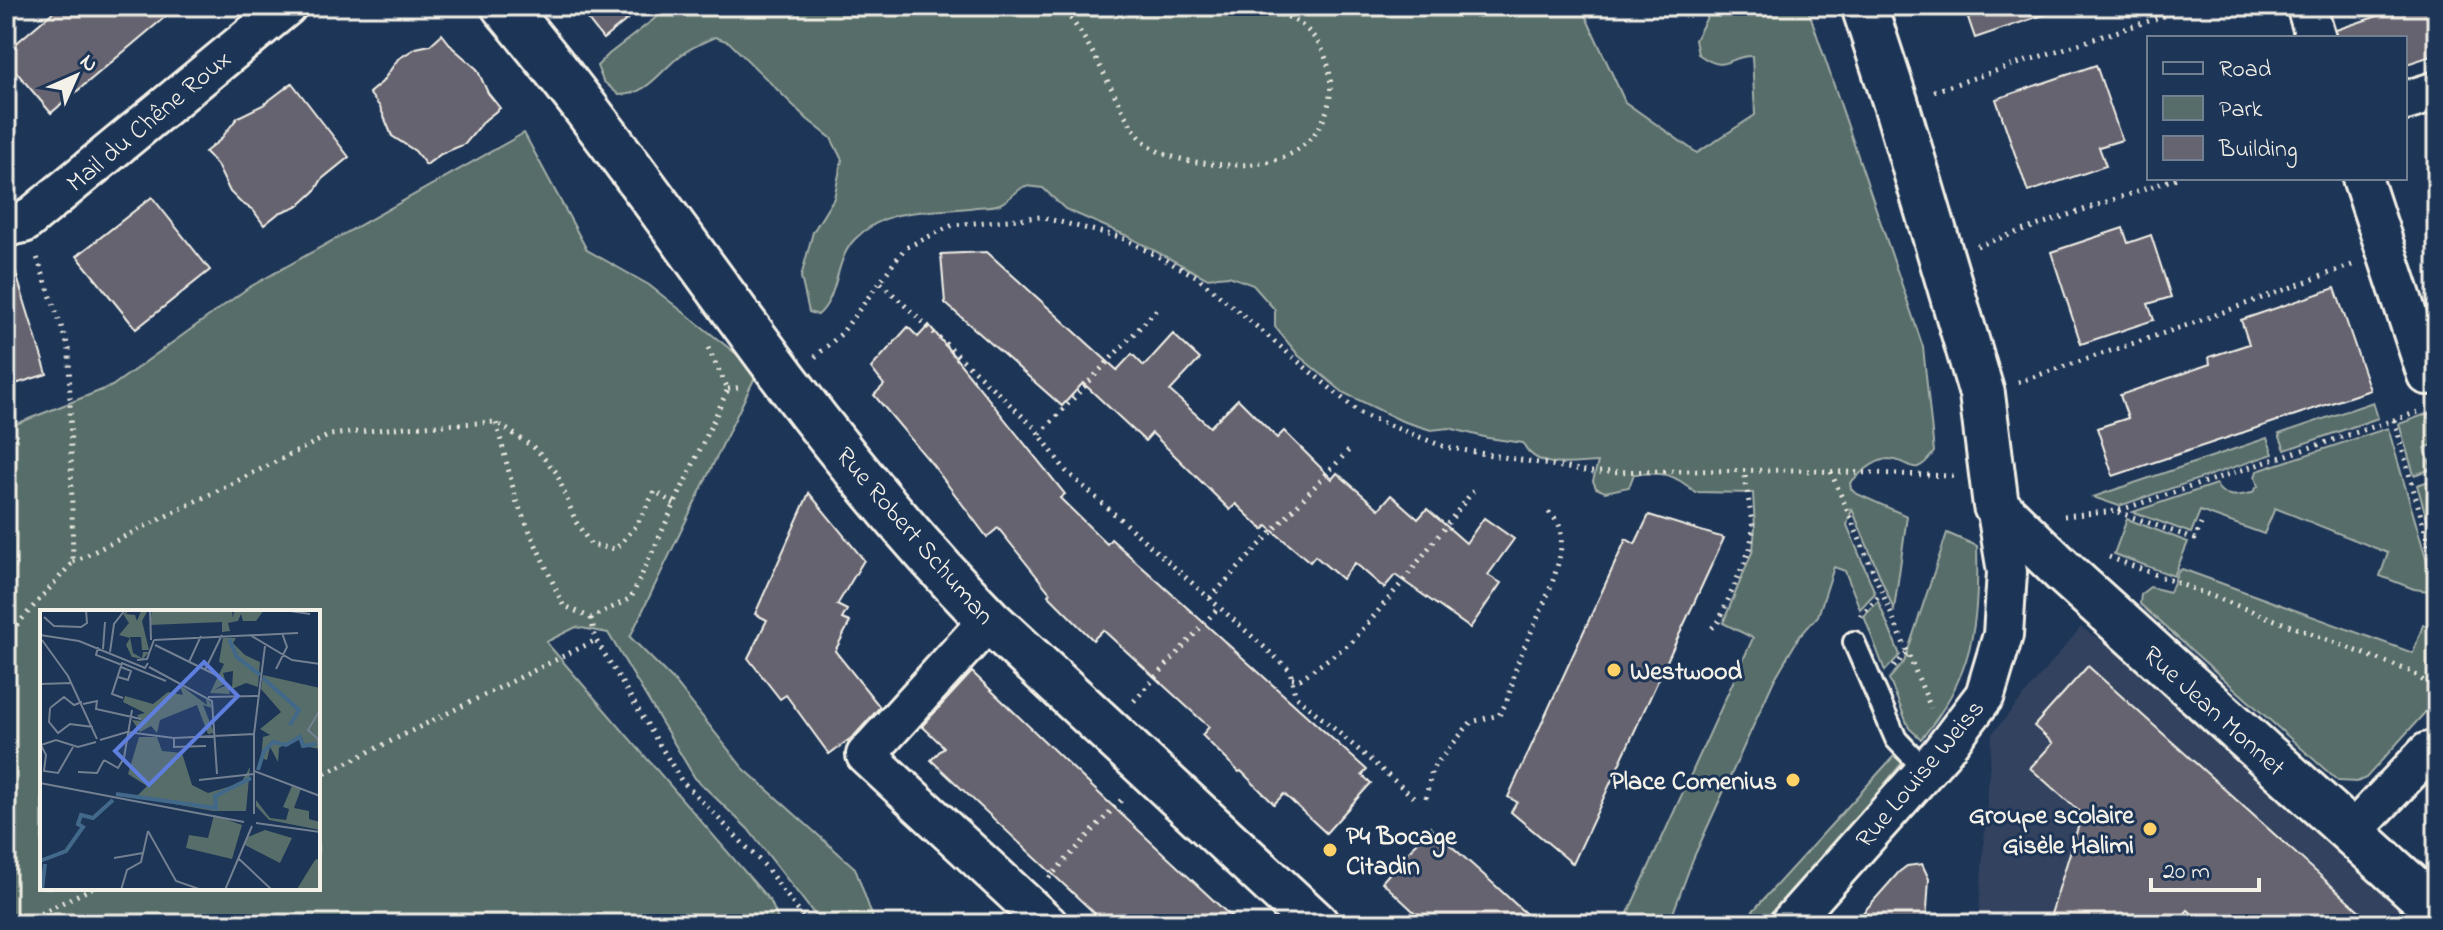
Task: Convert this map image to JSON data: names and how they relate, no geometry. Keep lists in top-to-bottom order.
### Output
{
  "streets": {
    "street": [
      "Mail du Chêne Roux",
      "Rue Robert Schuman",
      "Rue Jean Monnet",
      "Rue Louise Weiss"
    ]
  },
  "crossings": [
    ["Rue Jean Monnet", "Rue Louise Weiss"]
  ],
  "places": [
    "Westwood",
    "Place Comenius",
    "Groupe scolaire Gisèle Halimi",
    "P4 Bocage Citadin"
  ],
  "legend": ["Road", "Park", "Building"],
  "scale_bar": "20 m",
  "north": "top right"
}
